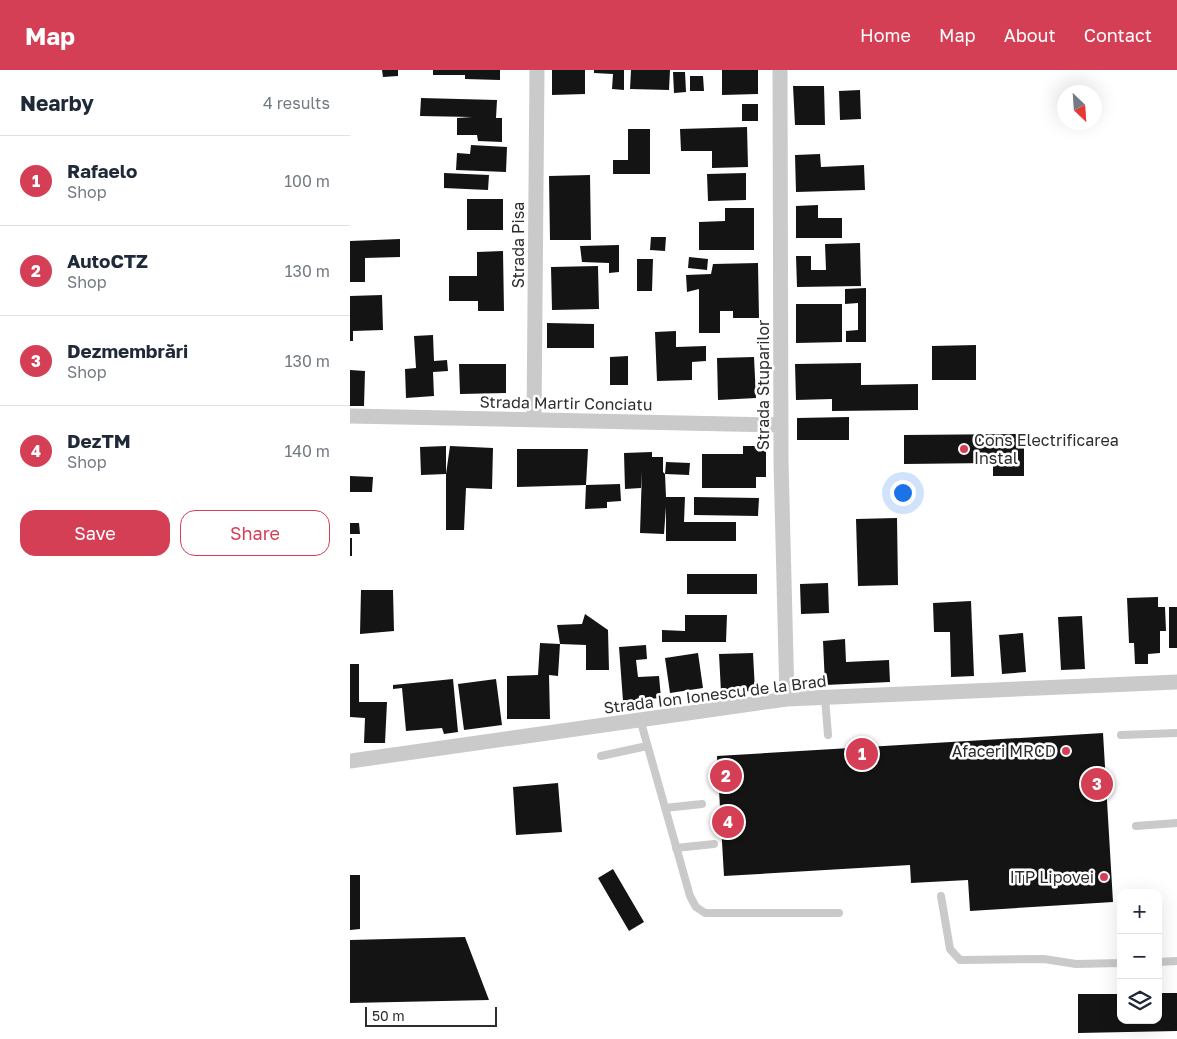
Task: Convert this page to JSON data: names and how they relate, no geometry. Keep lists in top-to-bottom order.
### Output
{
  "streets": {
    "street": [
      "Strada Pisa",
      "Strada Stuparilor",
      "Strada Martir Conciatu",
      "Strada Ion Ionescu de la Brad"
    ]
  },
  "crossings": [
    ["Strada Pisa", "Strada Martir Conciatu"],
    ["Strada Stuparilor", "Strada Martir Conciatu"],
    ["Strada Stuparilor", "Strada Ion Ionescu de la Brad"]
  ],
  "places": ["Cons Electrificarea Instal", "Afaceri MRCD", "ITP Lipovei"],
  "scale_bar": "50 m",
  "north": "bottom right",
  "page": {
    "header": "Map",
    "nav": [
      "Home",
      "Map",
      "About",
      "Contact"
    ],
    "heading": ["Nearby", "4 results"],
    "list": [
      {
        "mark": "1",
        "name": "Rafaelo",
        "note": "Shop",
        "value": "100 m"
      },
      {
        "mark": "2",
        "name": "AutoCTZ",
        "note": "Shop",
        "value": "130 m"
      },
      {
        "mark": "3",
        "name": "Dezmembrări",
        "note": "Shop",
        "value": "130 m"
      },
      {
        "mark": "4",
        "name": "DezTM",
        "note": "Shop",
        "value": "140 m"
      }
    ],
    "buttons": ["Save", "Share"],
    "pins": [
      "1",
      "2",
      "3",
      "4"
    ],
    "map_buttons": ["+", "−"],
    "scale": "50 m"
  }
}
